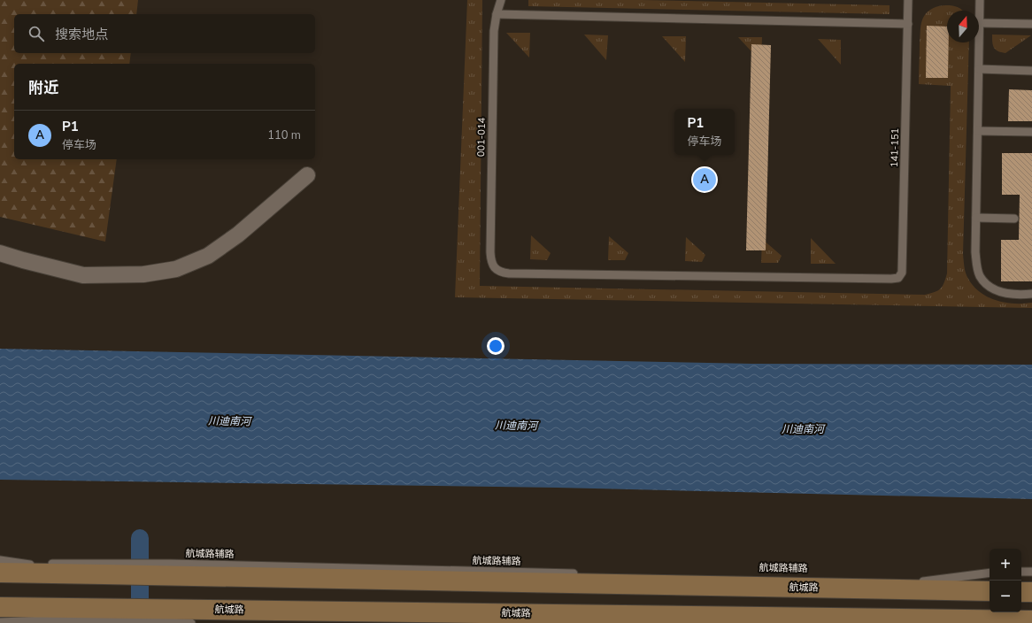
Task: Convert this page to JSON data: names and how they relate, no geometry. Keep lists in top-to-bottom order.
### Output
{
  "streets": {
    "main road": ["航城路"],
    "lane": ["001-014", "141-151", "航城路辅路"]
  },
  "crossings": [
    ["001-014", "141-151"],
    ["航城路辅路", "航城路"]
  ],
  "water": ["川迪南河"],
  "north": "top",
  "page": {
    "search": "搜索地点",
    "heading": "附近",
    "popup": ["P1", "停车场"],
    "list": [
      {
        "mark": "A",
        "name": "P1",
        "note": "停车场",
        "value": "110 m"
      }
    ],
    "pins": "A",
    "map_buttons": ["+", "−"]
  }
}
